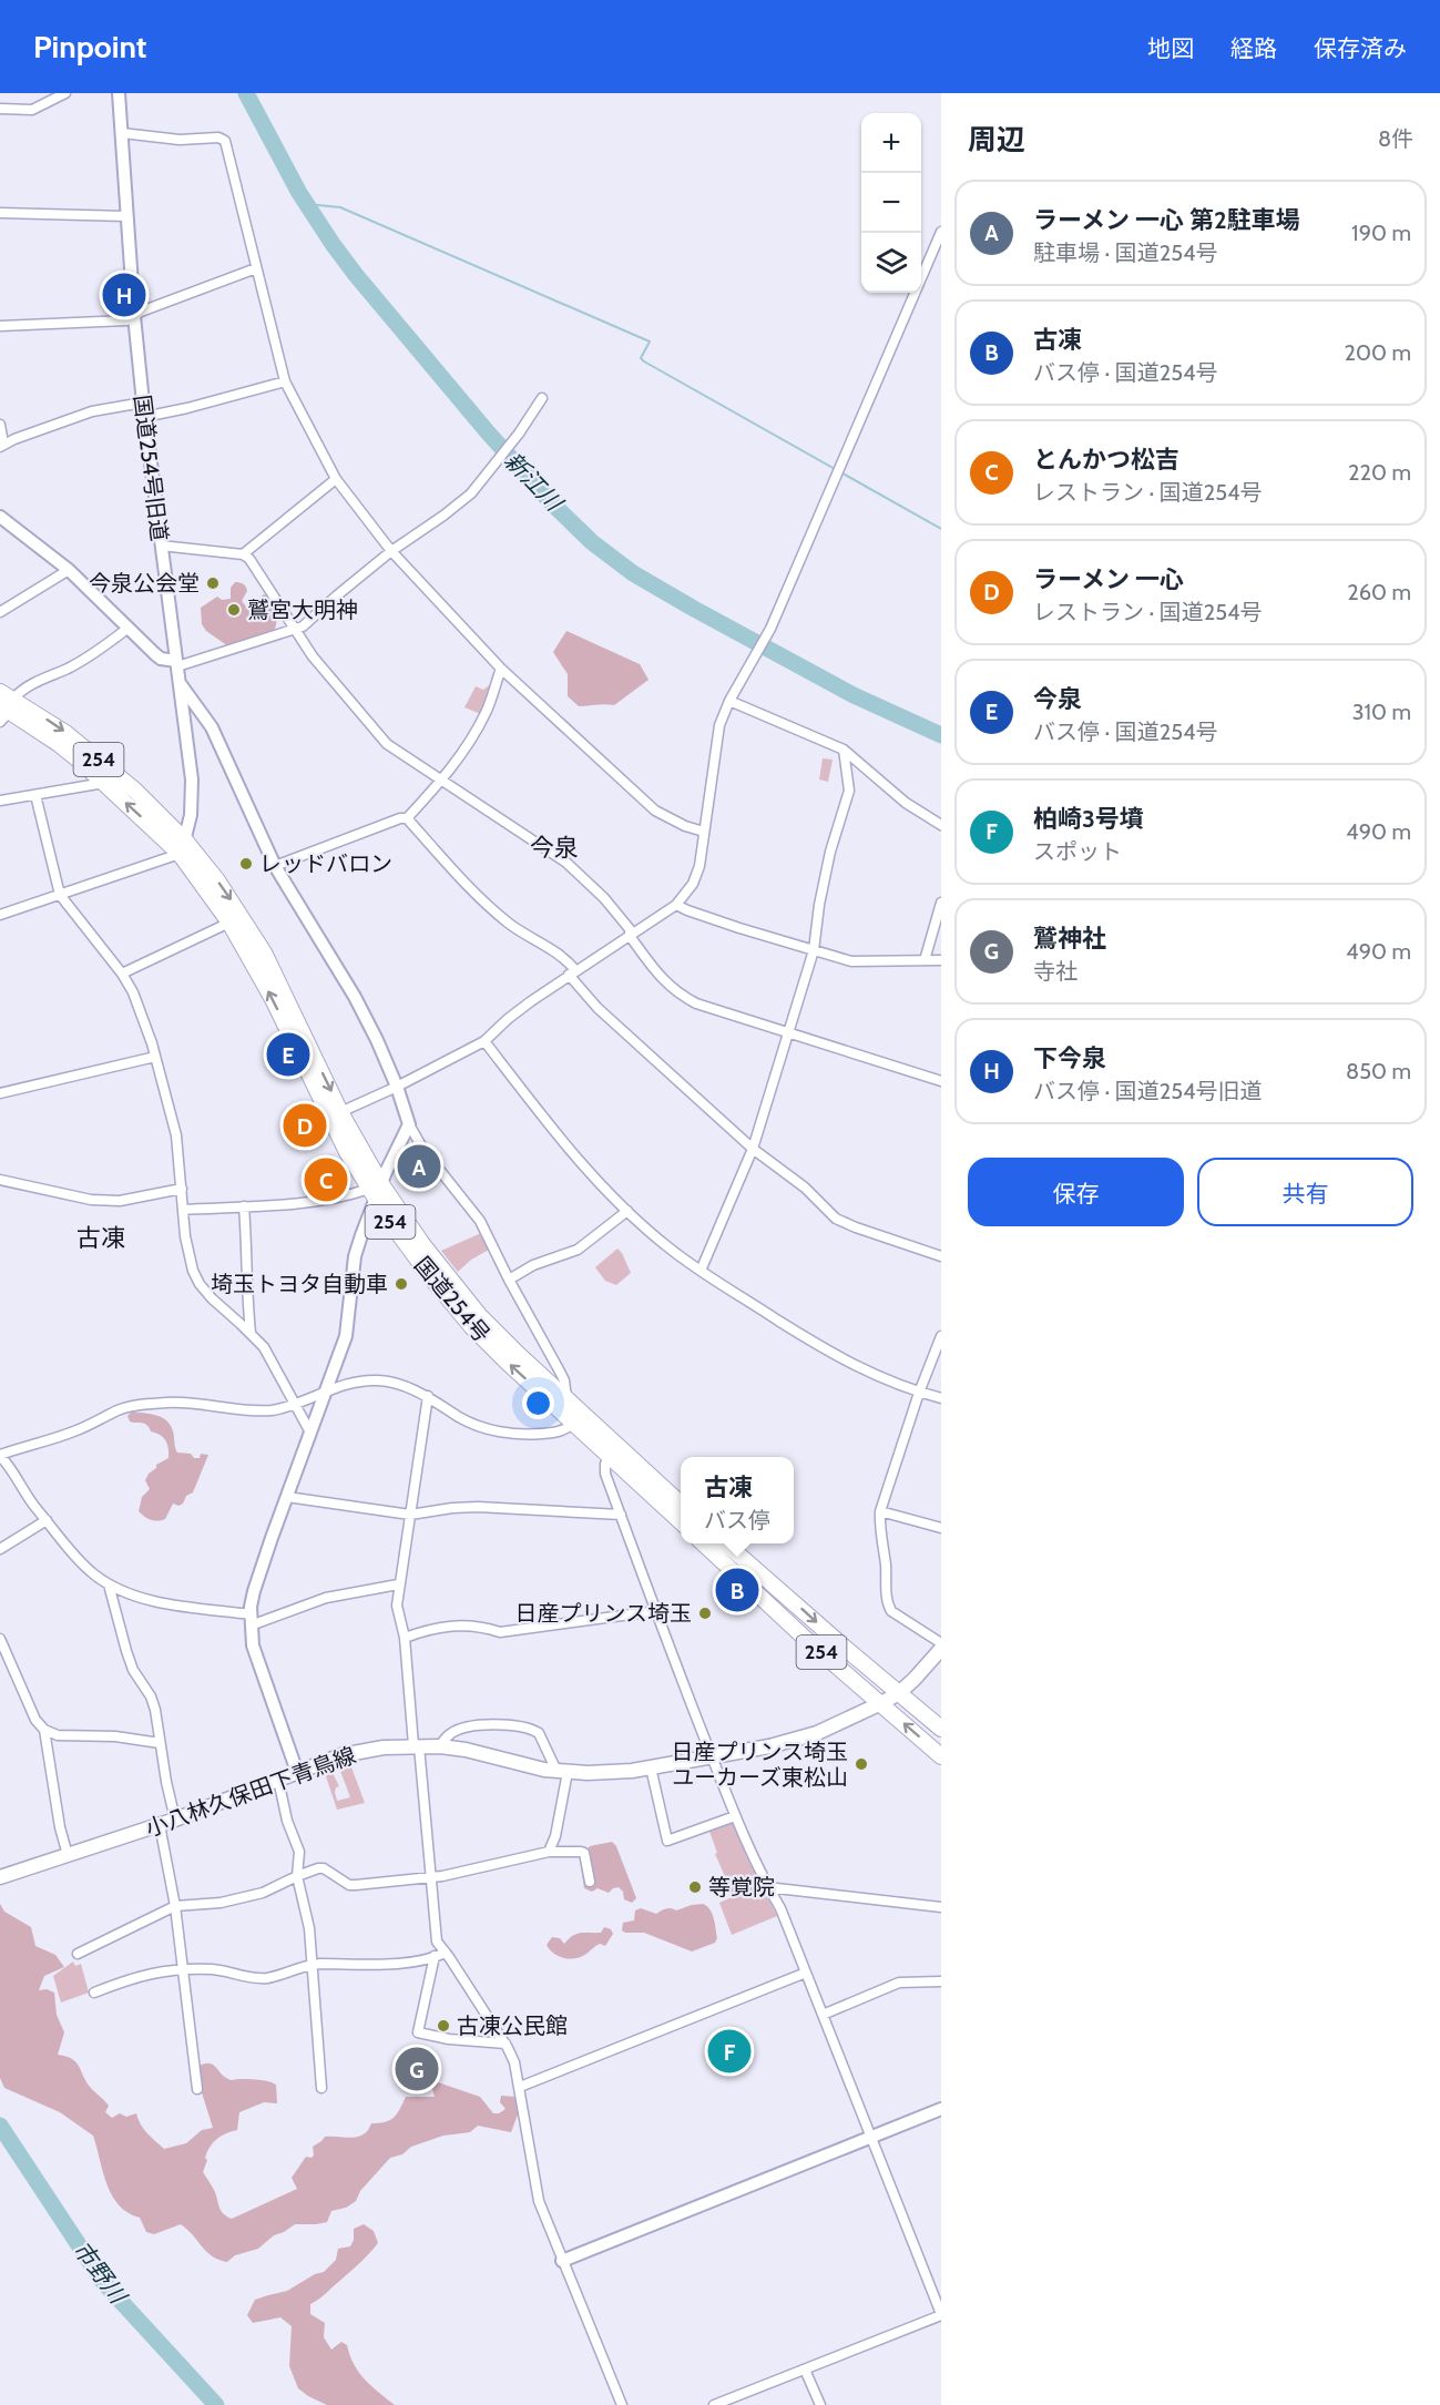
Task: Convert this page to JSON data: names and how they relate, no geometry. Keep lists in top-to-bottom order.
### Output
{
  "streets": {
    "highway": ["254", "国道254号"],
    "main road": ["小八林久保田下青鳥線"],
    "street": ["国道254号旧道"]
  },
  "crossings": [
    ["国道254号旧道", "254"],
    ["国道254号旧道", "国道254号"],
    ["254", "国道254号"],
    ["254", "小八林久保田下青鳥線"]
  ],
  "districts": ["今泉", "古凍"],
  "water": ["新江川", "市野川"],
  "places": [
    "今泉公会堂",
    "鷲宮大明神",
    "レッドバロン",
    "埼玉トヨタ自動車",
    "日産プリンス埼玉",
    "日産プリンス埼玉 ユーカーズ東松山",
    "等覚院",
    "古凍公民館"
  ],
  "page": {
    "header": "Pinpoint",
    "nav": ["地図", "経路", "保存済み"],
    "heading": ["周辺", "8件"],
    "map_buttons": ["+", "−"],
    "list": [
      {
        "mark": "A",
        "name": "ラーメン 一心 第2駐車場",
        "note": "駐車場 · 国道254号",
        "value": "190 m"
      },
      {
        "mark": "B",
        "name": "古凍",
        "note": "バス停 · 国道254号",
        "value": "200 m"
      },
      {
        "mark": "C",
        "name": "とんかつ松吉",
        "note": "レストラン · 国道254号",
        "value": "220 m"
      },
      {
        "mark": "D",
        "name": "ラーメン 一心",
        "note": "レストラン · 国道254号",
        "value": "260 m"
      },
      {
        "mark": "E",
        "name": "今泉",
        "note": "バス停 · 国道254号",
        "value": "310 m"
      },
      {
        "mark": "F",
        "name": "柏崎3号墳",
        "note": "スポット",
        "value": "490 m"
      },
      {
        "mark": "G",
        "name": "鷲神社",
        "note": "寺社",
        "value": "490 m"
      },
      {
        "mark": "H",
        "name": "下今泉",
        "note": "バス停 · 国道254号旧道",
        "value": "850 m"
      }
    ],
    "pins": [
      "H",
      "E",
      "D",
      "A",
      "C",
      "B",
      "F",
      "G"
    ],
    "buttons": ["保存", "共有"],
    "popup": ["古凍", "バス停"]
  }
}
